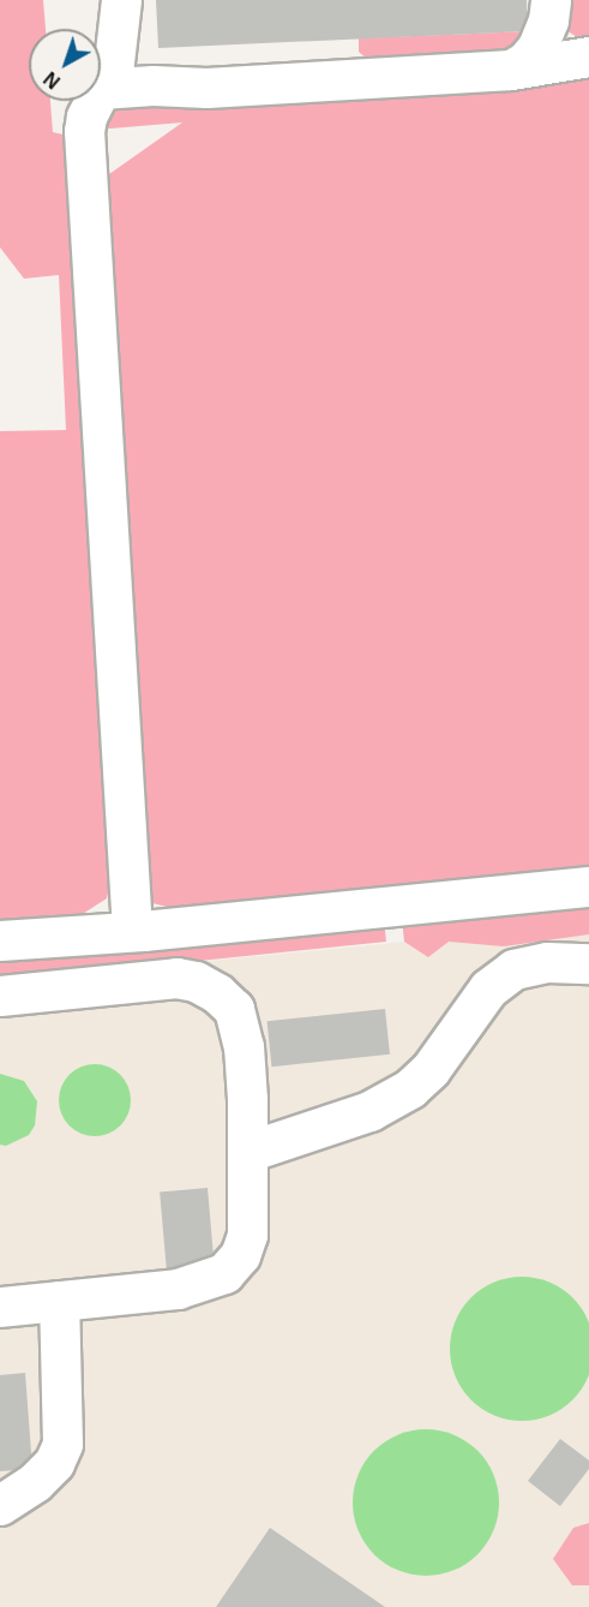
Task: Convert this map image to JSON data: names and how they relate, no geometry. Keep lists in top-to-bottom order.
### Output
{
  "north": "bottom left"
}
